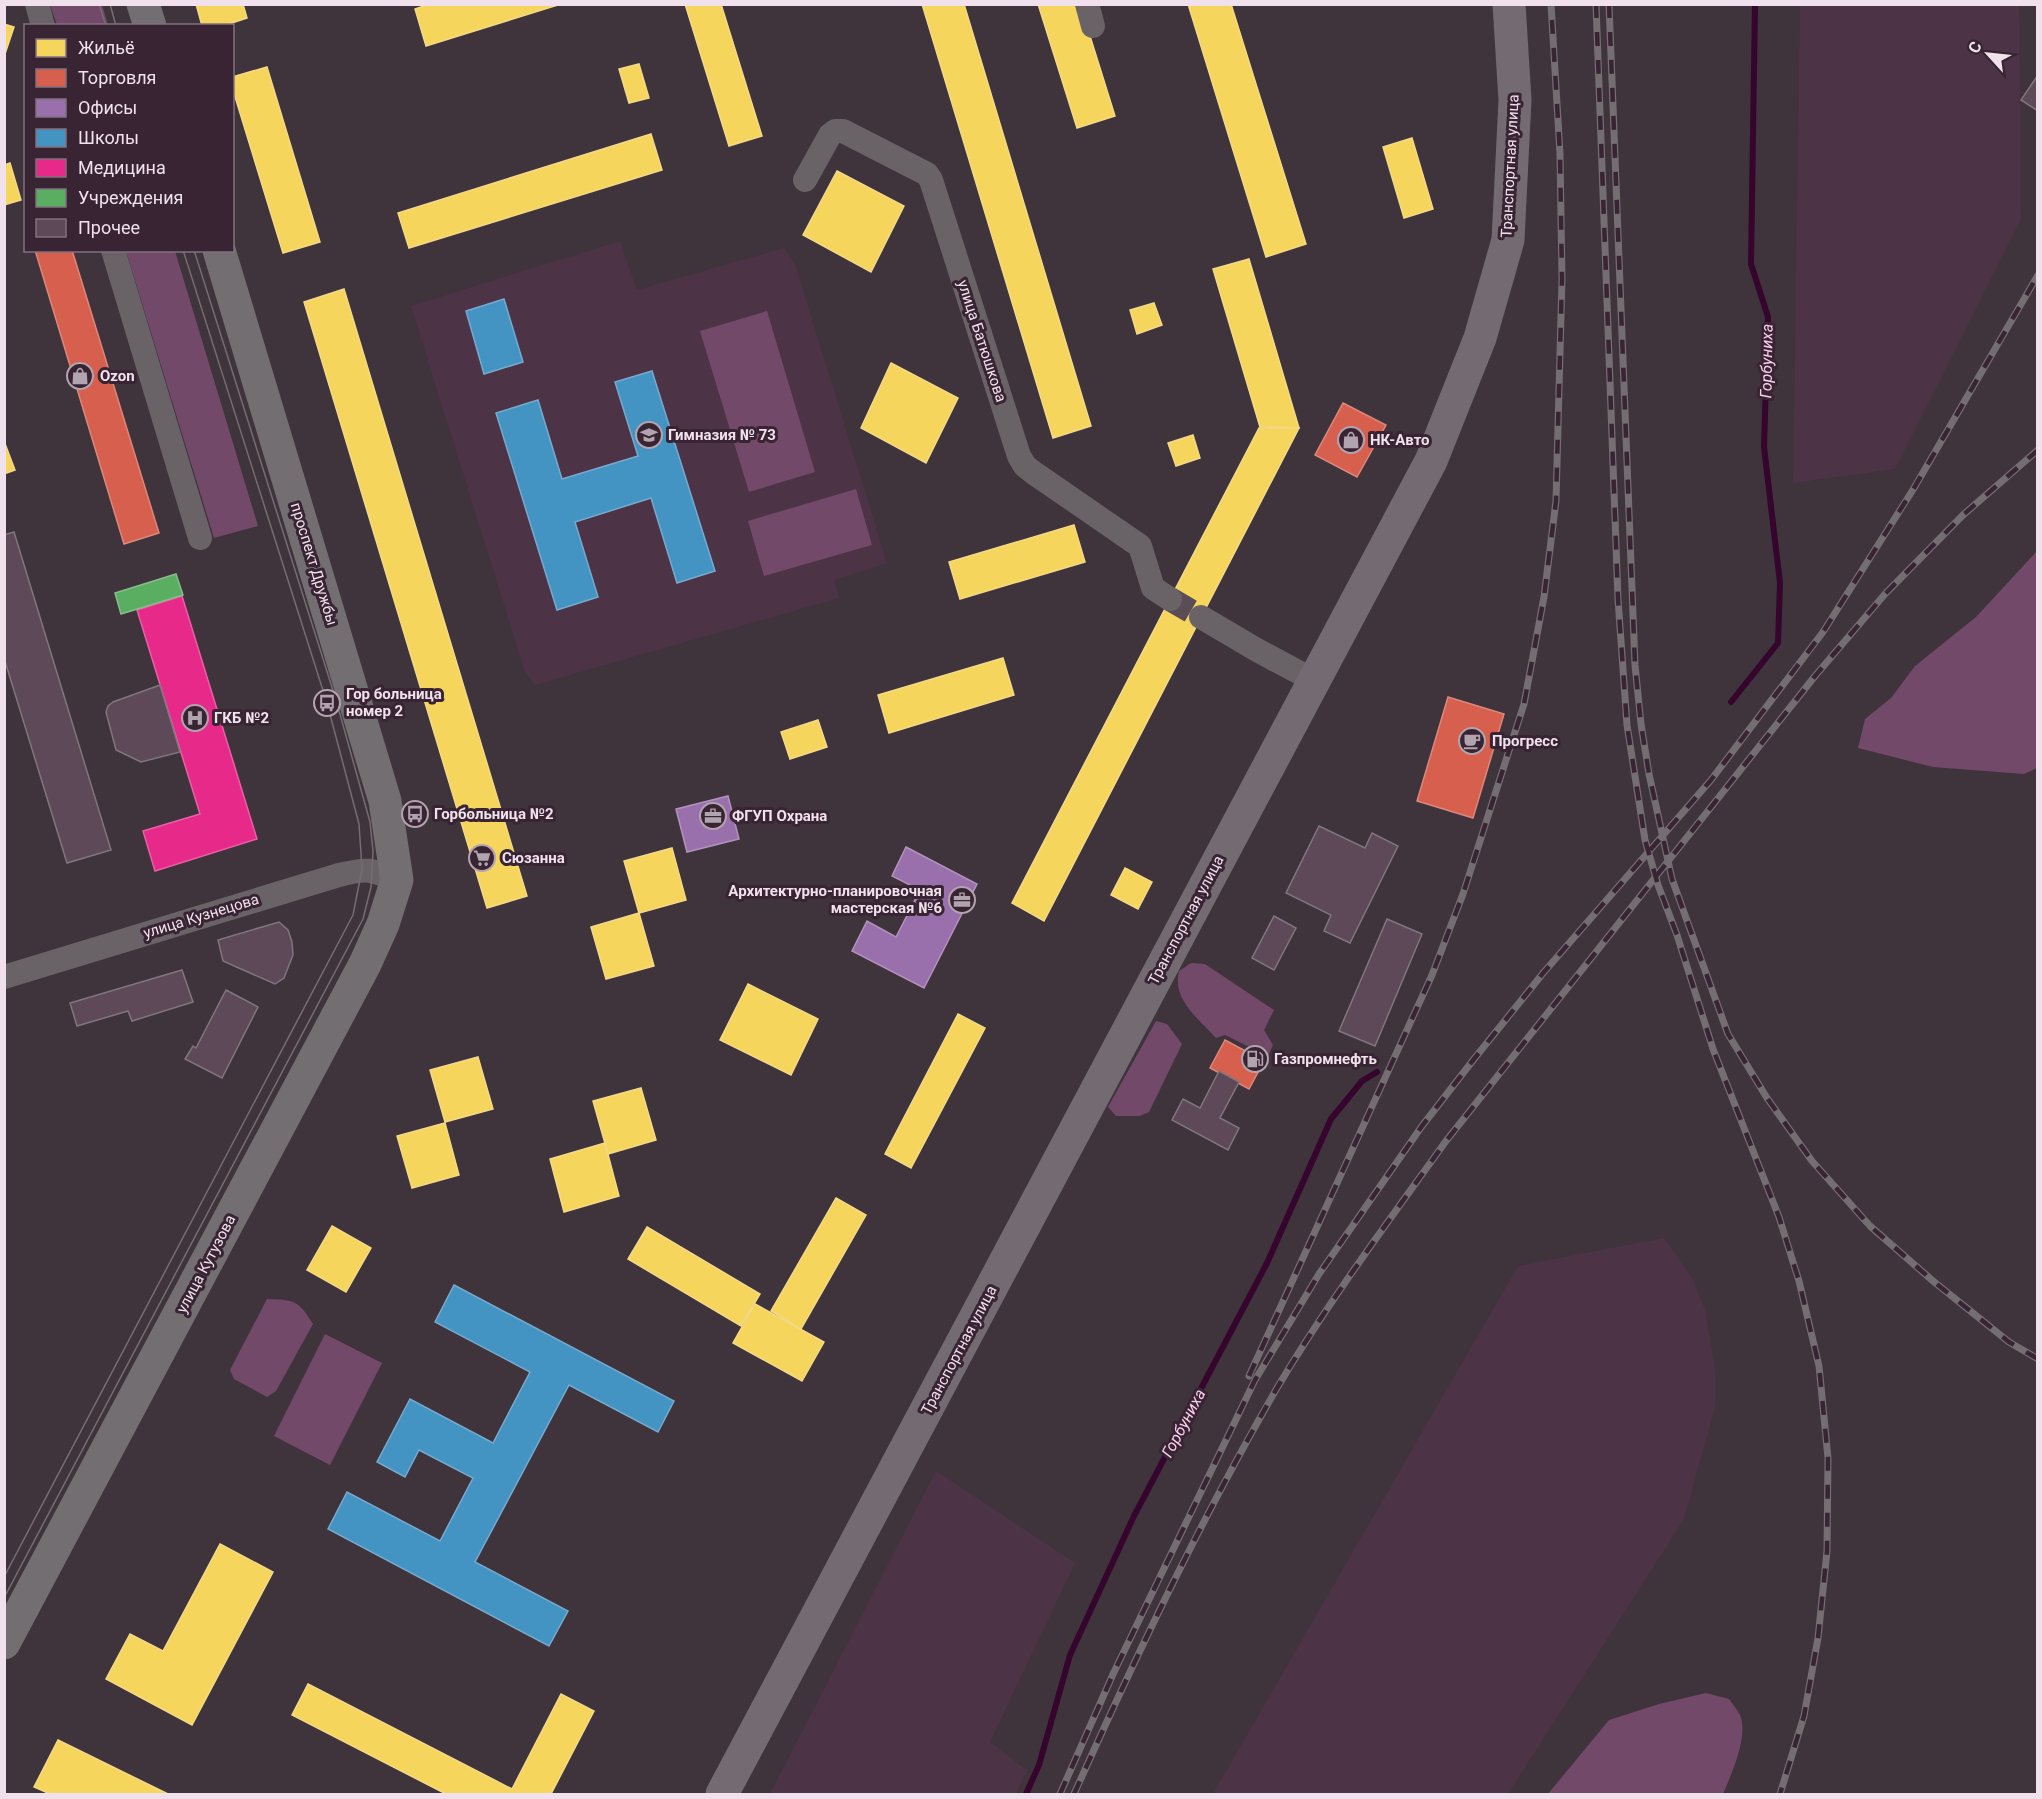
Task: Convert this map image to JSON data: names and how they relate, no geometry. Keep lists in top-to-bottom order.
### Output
{
  "streets": {
    "main road": ["Транспортная улица", "проспект Дружбы", "улица Кутузова"],
    "street": ["улица Батюшкова", "улица Кузнецова"]
  },
  "crossings": [
    ["проспект Дружбы", "улица Кузнецова"],
    ["проспект Дружбы", "улица Кутузова"],
    ["улица Кузнецова", "улица Кутузова"]
  ],
  "water": ["Горбуниха"],
  "places": {
    "shop": ["Ozon", "НК-Авто"],
    "school or university": ["Гимназия № 73"],
    "bus stop": ["Гор больница номер 2", "Горбольница №2"],
    "hospital": ["ГКБ №2"],
    "cafe": ["Прогресс"],
    "office": ["ФГУП Охрана", "Архитектурно-планировочная мастерская №6"],
    "supermarket": ["Сюзанна"],
    "fuel station": ["Газпромнефть"]
  },
  "legend": [
    "Жильё",
    "Торговля",
    "Офисы",
    "Школы",
    "Медицина",
    "Учреждения",
    "Прочее"
  ],
  "north": "top left"
}
